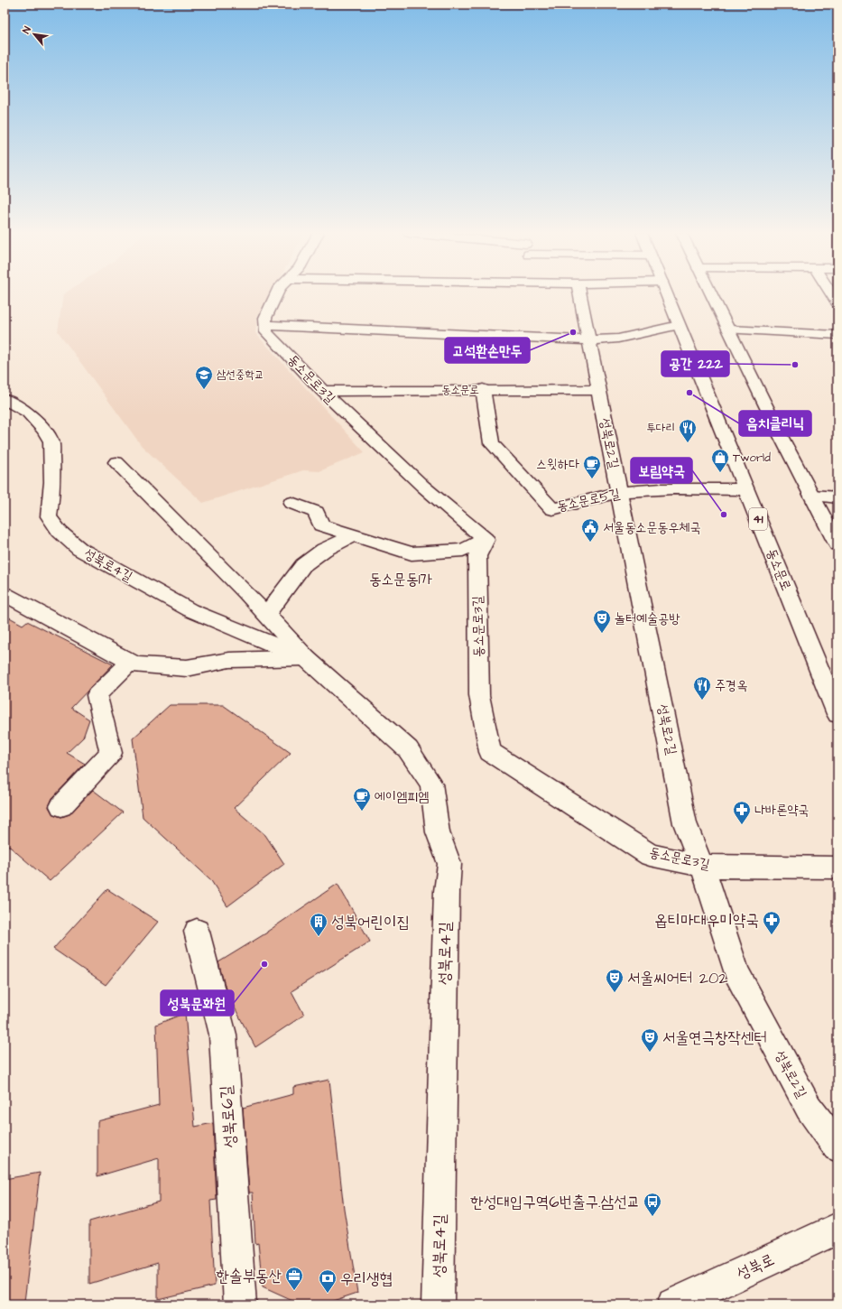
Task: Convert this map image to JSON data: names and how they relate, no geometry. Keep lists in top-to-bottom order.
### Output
{
  "streets": {
    "street": [
      "동소문로3길",
      "동소문로",
      "성북로2길",
      "동소문로5길",
      "41",
      "성북로4길",
      "성북로6길",
      "성북로"
    ]
  },
  "crossings": [
    ["동소문로3길", "동소문로"],
    ["동소문로3길", "성북로2길"],
    ["동소문로", "성북로2길"],
    ["동소문로", "동소문로5길"],
    ["성북로2길", "동소문로5길"]
  ],
  "districts": ["동소문동1가"],
  "places": {
    "other": [
      "고석환손만두",
      "공간 222",
      "음치클리닉",
      "보림약국",
      "성북문화원"
    ],
    "school or university": ["삼선중학교"],
    "restaurant": ["투다리", "주경옥"],
    "shop": ["Tworld"],
    "cafe": ["스윗하다", "에이엠피엠"],
    "public building": ["서울동소문동우체국"],
    "theatre": ["놀터예술공방", "서울씨어터 202", "서울연극창작센터"],
    "pharmacy": ["나바론약국", "옵티마대우미약국"],
    "building": ["성북어린이집"],
    "bus stop": ["한성대입구역6번출구.삼선교"],
    "office": ["한솔부동산"],
    "bank": ["우리생협"]
  },
  "north": "top left"
}
